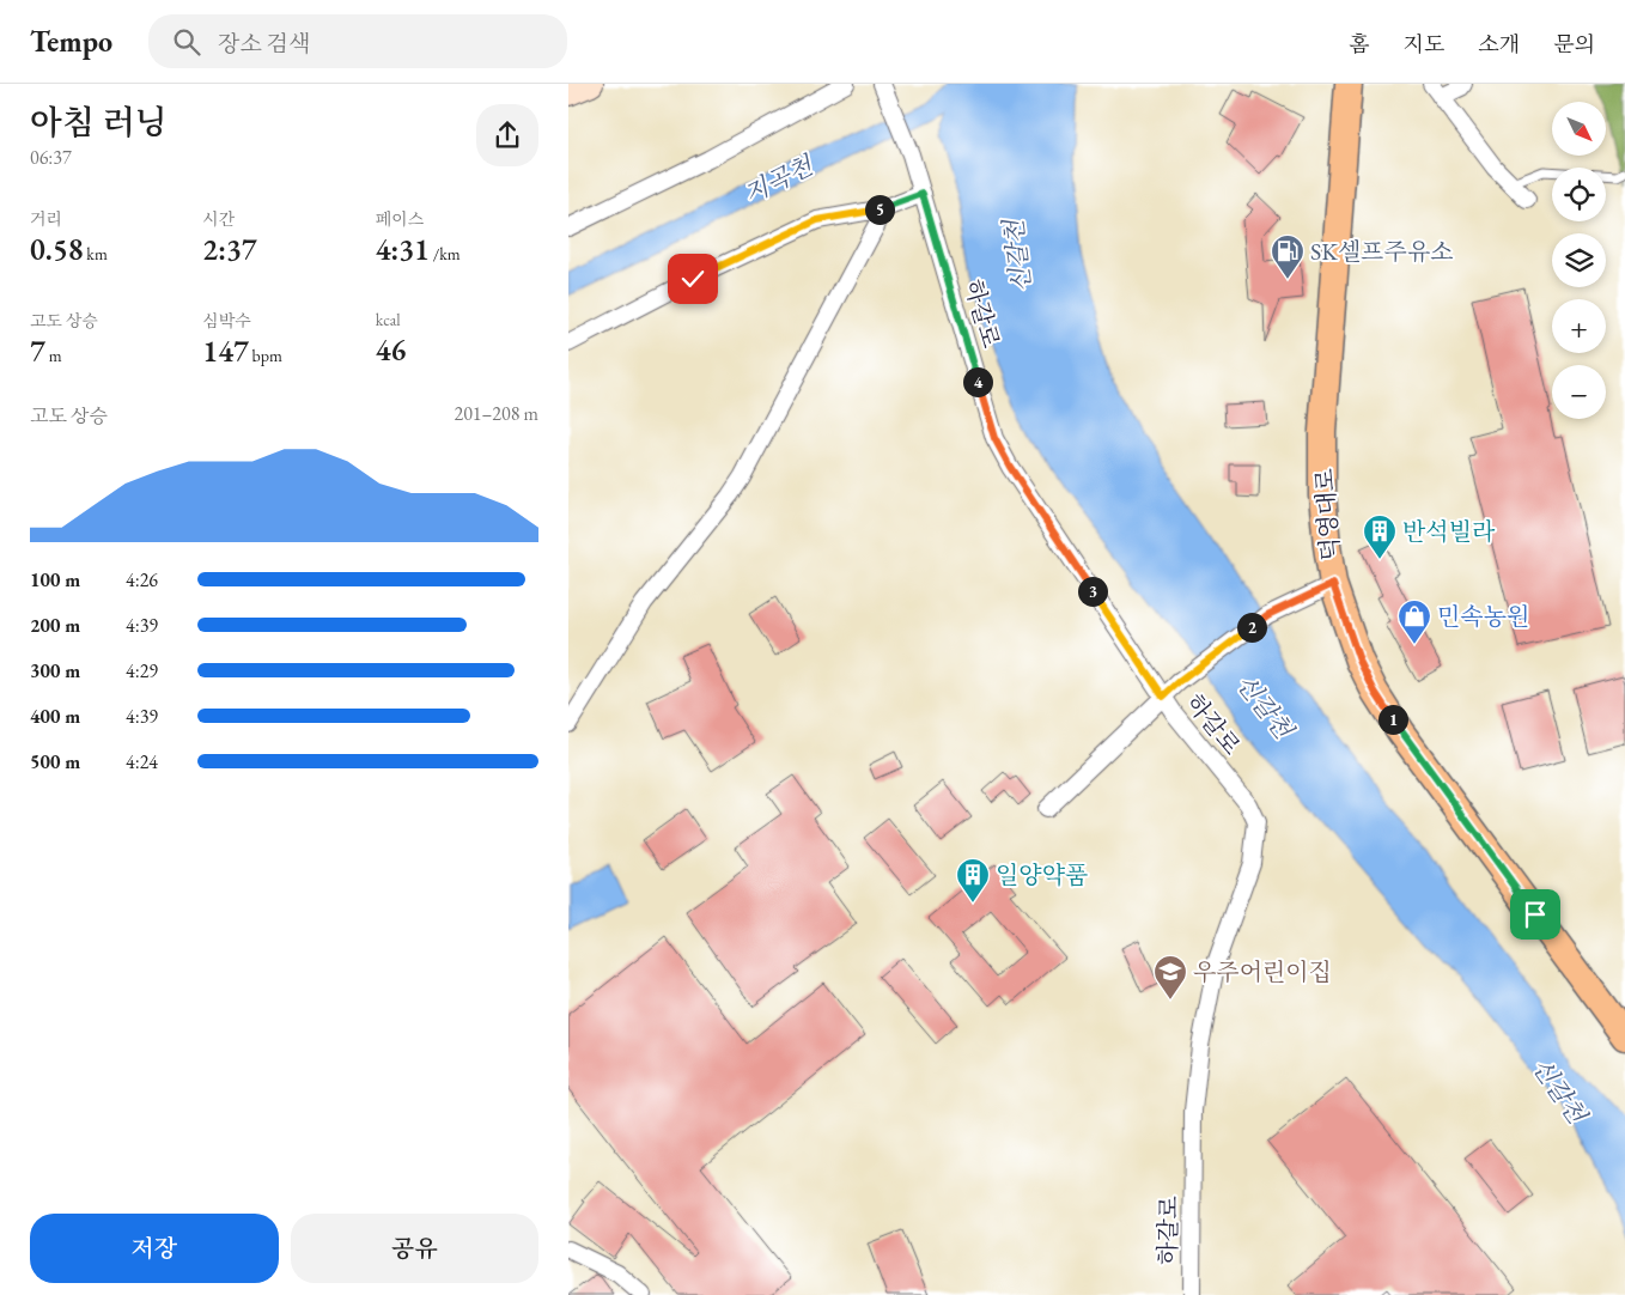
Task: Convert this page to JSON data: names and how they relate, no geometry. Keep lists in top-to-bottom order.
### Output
{
  "streets": {
    "main road": ["덕영대로"],
    "street": ["하갈로"]
  },
  "water": ["지곡천", "신갈천"],
  "places": {
    "fuel station": ["SK셀프주유소"],
    "building": ["반석빌라", "일양약품"],
    "shop": ["민속농원"],
    "school or university": ["우주어린이집"]
  },
  "north": "bottom right",
  "page": {
    "header": "Tempo",
    "search": "장소 검색",
    "nav": [
      "홈",
      "지도",
      "소개",
      "문의"
    ],
    "heading": ["아침 러닝", "06:37"],
    "map_buttons": ["+", "−"],
    "stats": [
      ["거리", "0.58 km"],
      ["시간", "2:37"],
      ["페이스", "4:31 /km"],
      ["고도 상승", "7 m"],
      ["심박수", "147 bpm"],
      ["kcal", "46"]
    ],
    "pins": [
      "5",
      "4",
      "3",
      "2",
      "1"
    ],
    "chart": ["고도 상승", "201–208 m"],
    "list": [
      {
        "name": "100 m",
        "note": "4:26"
      },
      {
        "name": "200 m",
        "note": "4:39"
      },
      {
        "name": "300 m",
        "note": "4:29"
      },
      {
        "name": "400 m",
        "note": "4:39"
      },
      {
        "name": "500 m",
        "note": "4:24"
      }
    ],
    "buttons": ["저장", "공유"]
  }
}
